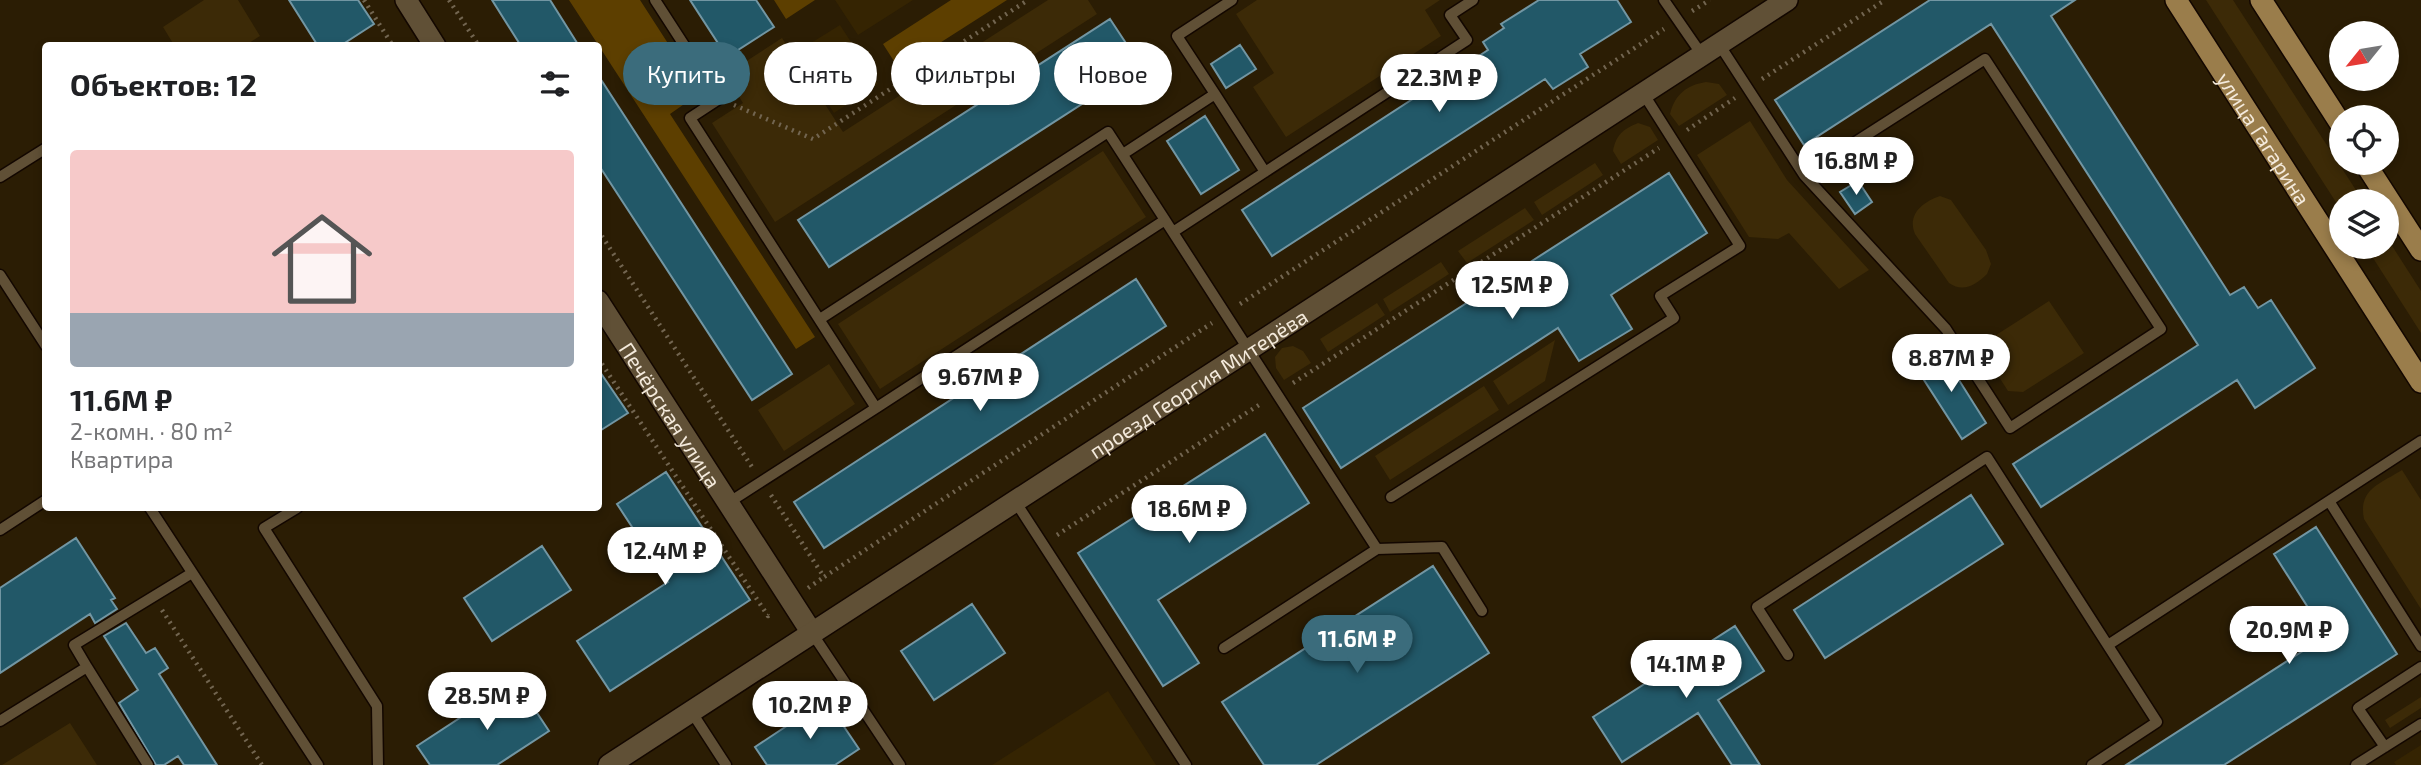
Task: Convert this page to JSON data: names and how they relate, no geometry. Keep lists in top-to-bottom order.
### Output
{
  "streets": {
    "main road": ["улица Гагарина"],
    "street": ["проезд Георгия Митерёва", "Печёрская улица"]
  },
  "crossings": [
    ["проезд Георгия Митерёва", "Печёрская улица"]
  ],
  "north": "bottom left",
  "page": {
    "chip": [
      "Купить",
      "Снять",
      "Фильтры",
      "Новое"
    ],
    "heading": "Объектов: 12",
    "price": [
      "22.3M ₽",
      "16.8M ₽",
      "12.5M ₽",
      "8.87M ₽",
      "9.67M ₽",
      "18.6M ₽",
      "12.4M ₽",
      "20.9M ₽",
      "11.6M ₽",
      "14.1M ₽",
      "28.5M ₽",
      "10.2M ₽"
    ],
    "list": [
      {
        "name": "11.6M ₽",
        "note": "2-комн. · 80 m² · Квартира"
      }
    ]
  }
}
